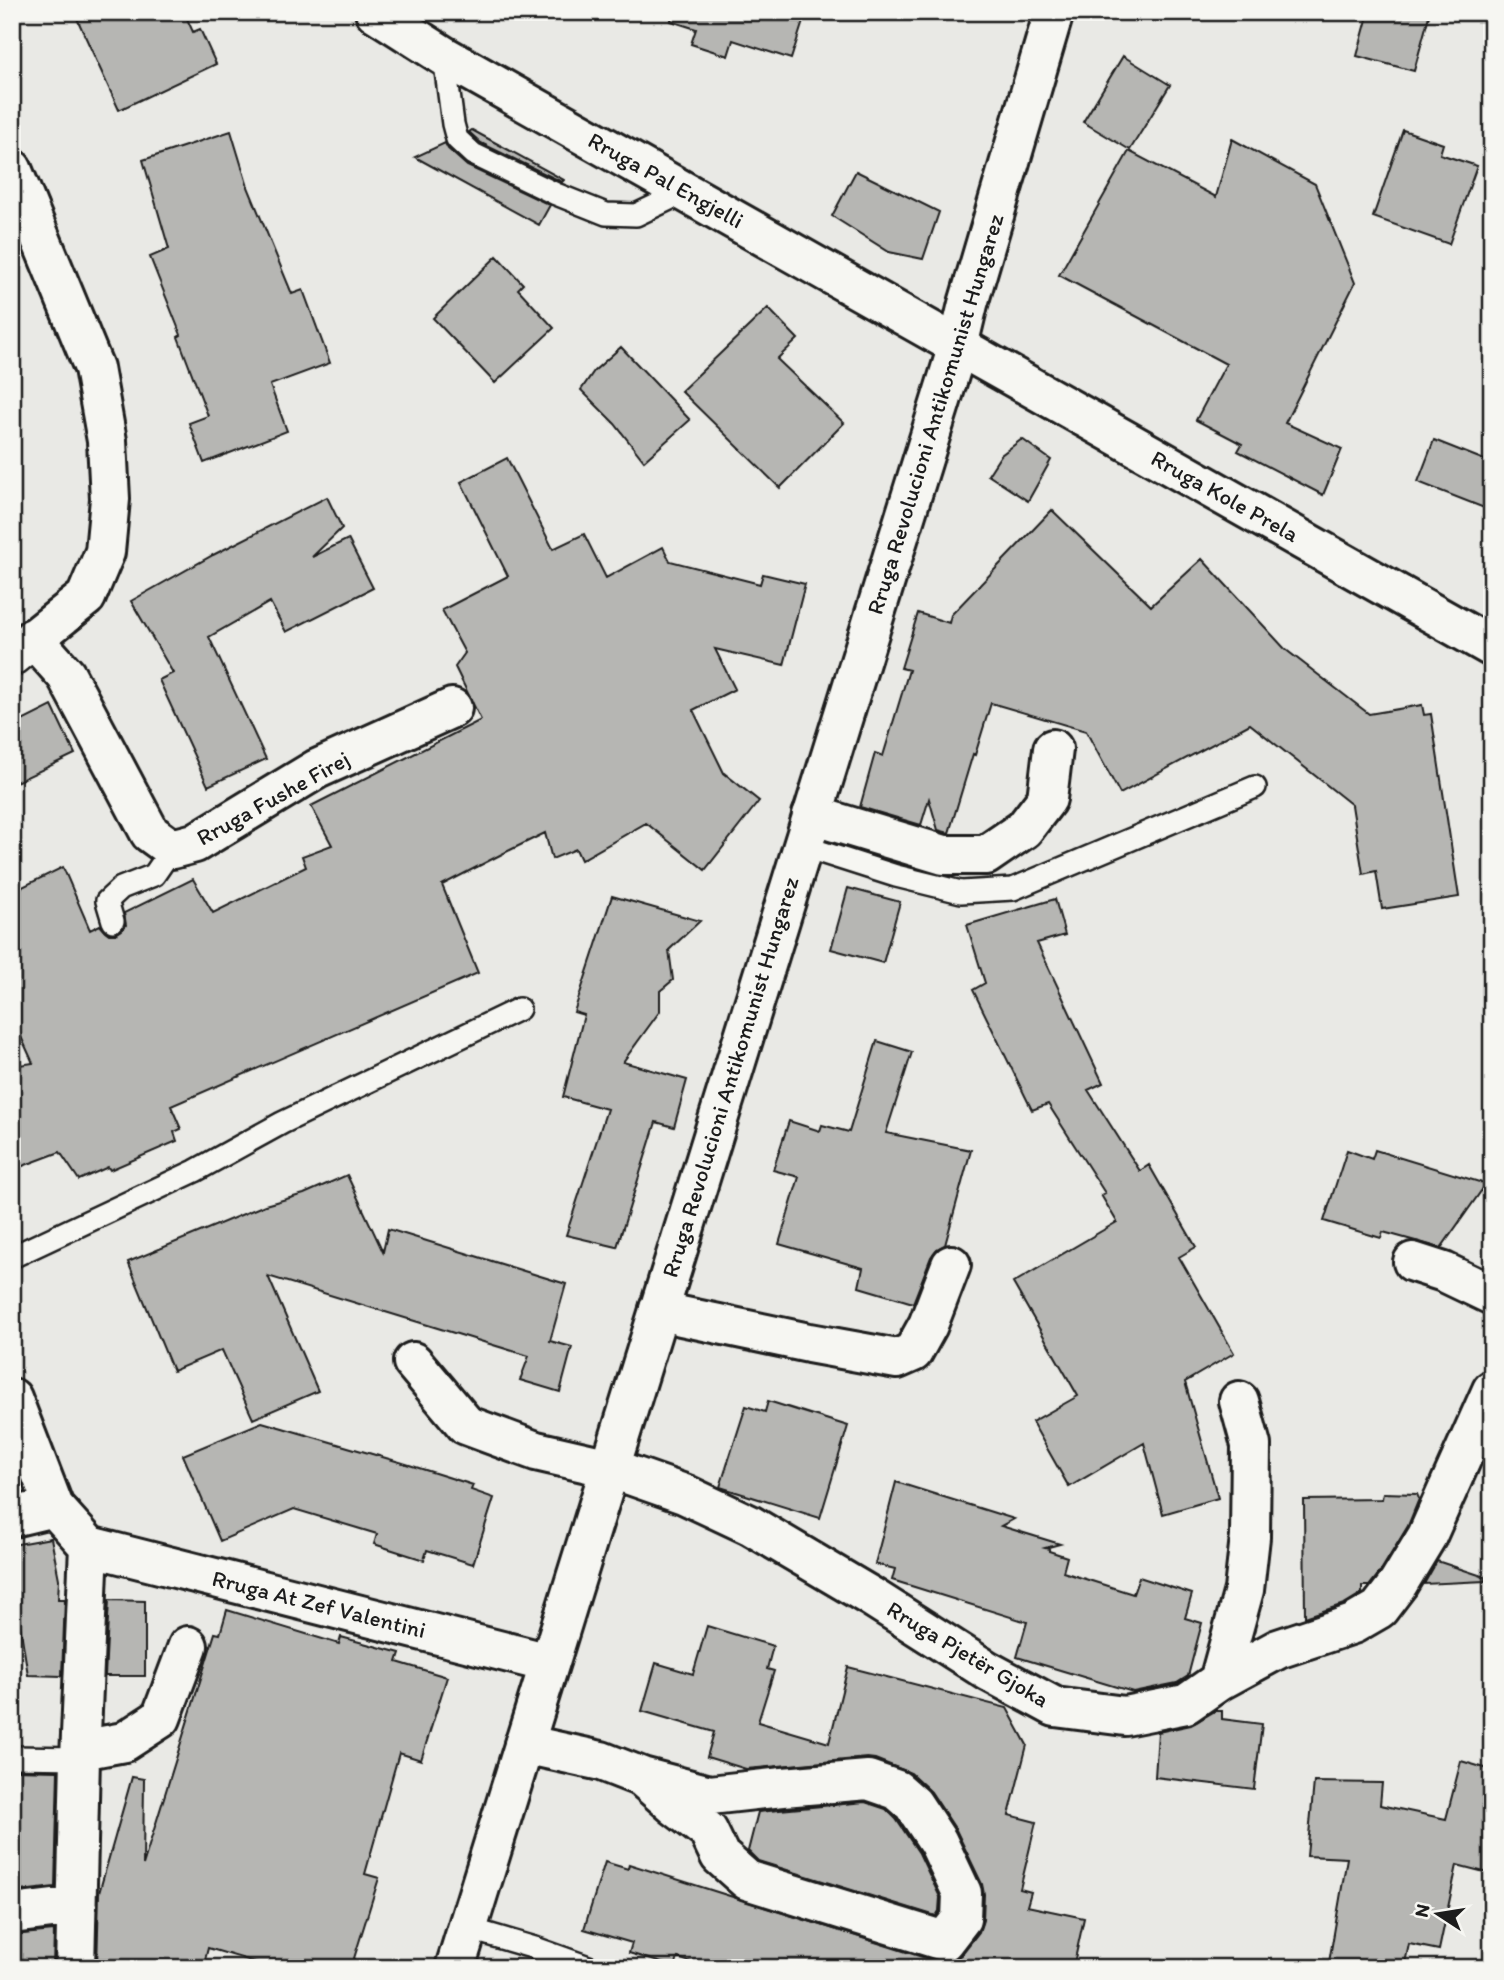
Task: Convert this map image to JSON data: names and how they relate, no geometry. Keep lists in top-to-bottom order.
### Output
{
  "streets": {
    "street": [
      "Rruga Pal Engjelli",
      "Rruga Revolucioni Antikomunist Hungarez",
      "Rruga Kole Prela",
      "Rruga Fushe Firej",
      "Rruga At Zef Valentini",
      "Rruga Pjetër Gjoka"
    ]
  },
  "crossings": [
    ["Rruga Pal Engjelli", "Rruga Revolucioni Antikomunist Hungarez"],
    ["Rruga Pal Engjelli", "Rruga Kole Prela"],
    ["Rruga Revolucioni Antikomunist Hungarez", "Rruga Kole Prela"],
    ["Rruga Revolucioni Antikomunist Hungarez", "Rruga At Zef Valentini"],
    ["Rruga Revolucioni Antikomunist Hungarez", "Rruga Pjetër Gjoka"]
  ],
  "north": "left"
}
